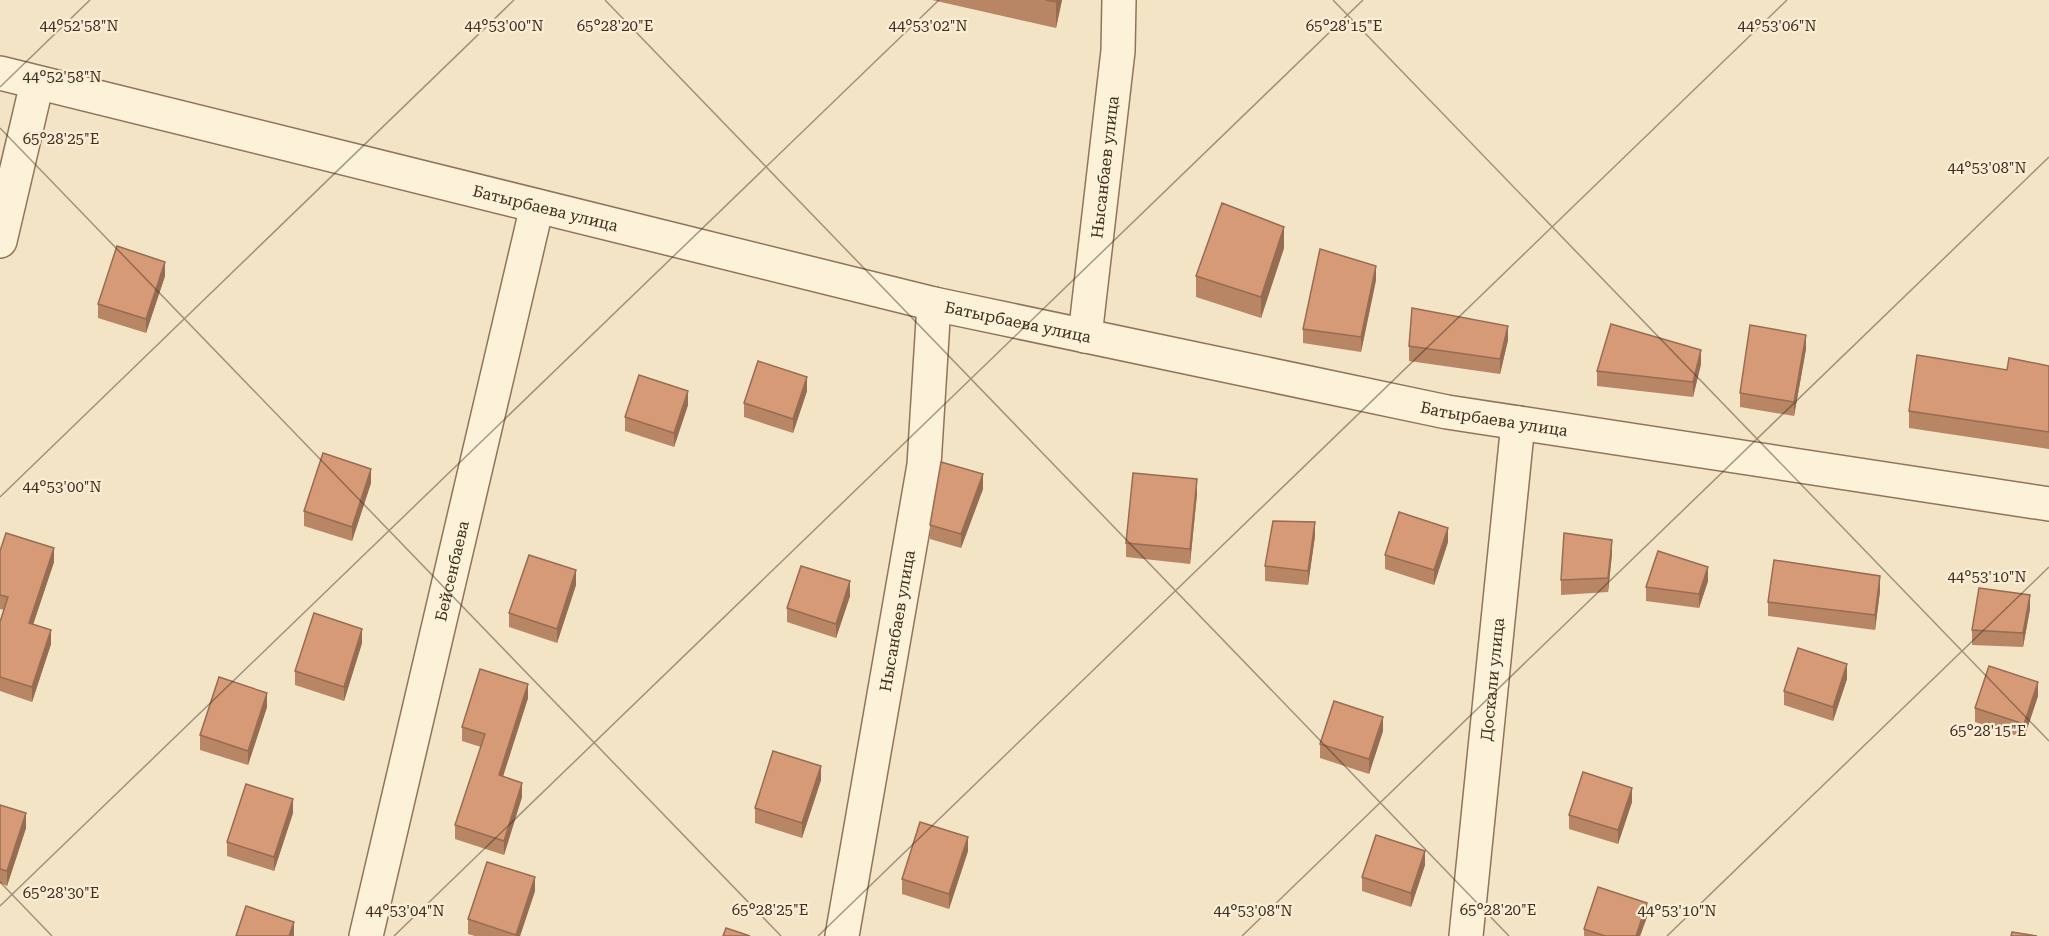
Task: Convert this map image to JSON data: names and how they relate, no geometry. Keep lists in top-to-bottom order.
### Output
{
  "streets": {
    "street": [
      "Нысанбаев улица",
      "Батырбаева улица",
      "Бейсенбаева",
      "Доскали улица"
    ]
  },
  "crossings": [
    ["Нысанбаев улица", "Батырбаева улица"],
    ["Батырбаева улица", "Бейсенбаева"],
    ["Батырбаева улица", "Доскали улица"]
  ],
  "coordinates": [
    "44°52'58\"N",
    "44°53'00\"N",
    "44°53'02\"N",
    "44°53'06\"N",
    "65°28'20\"E",
    "65°28'15\"E",
    "65°28'25\"E",
    "44°53'08\"N",
    "44°53'10\"N",
    "65°28'30\"E",
    "44°53'04\"N"
  ]
}
